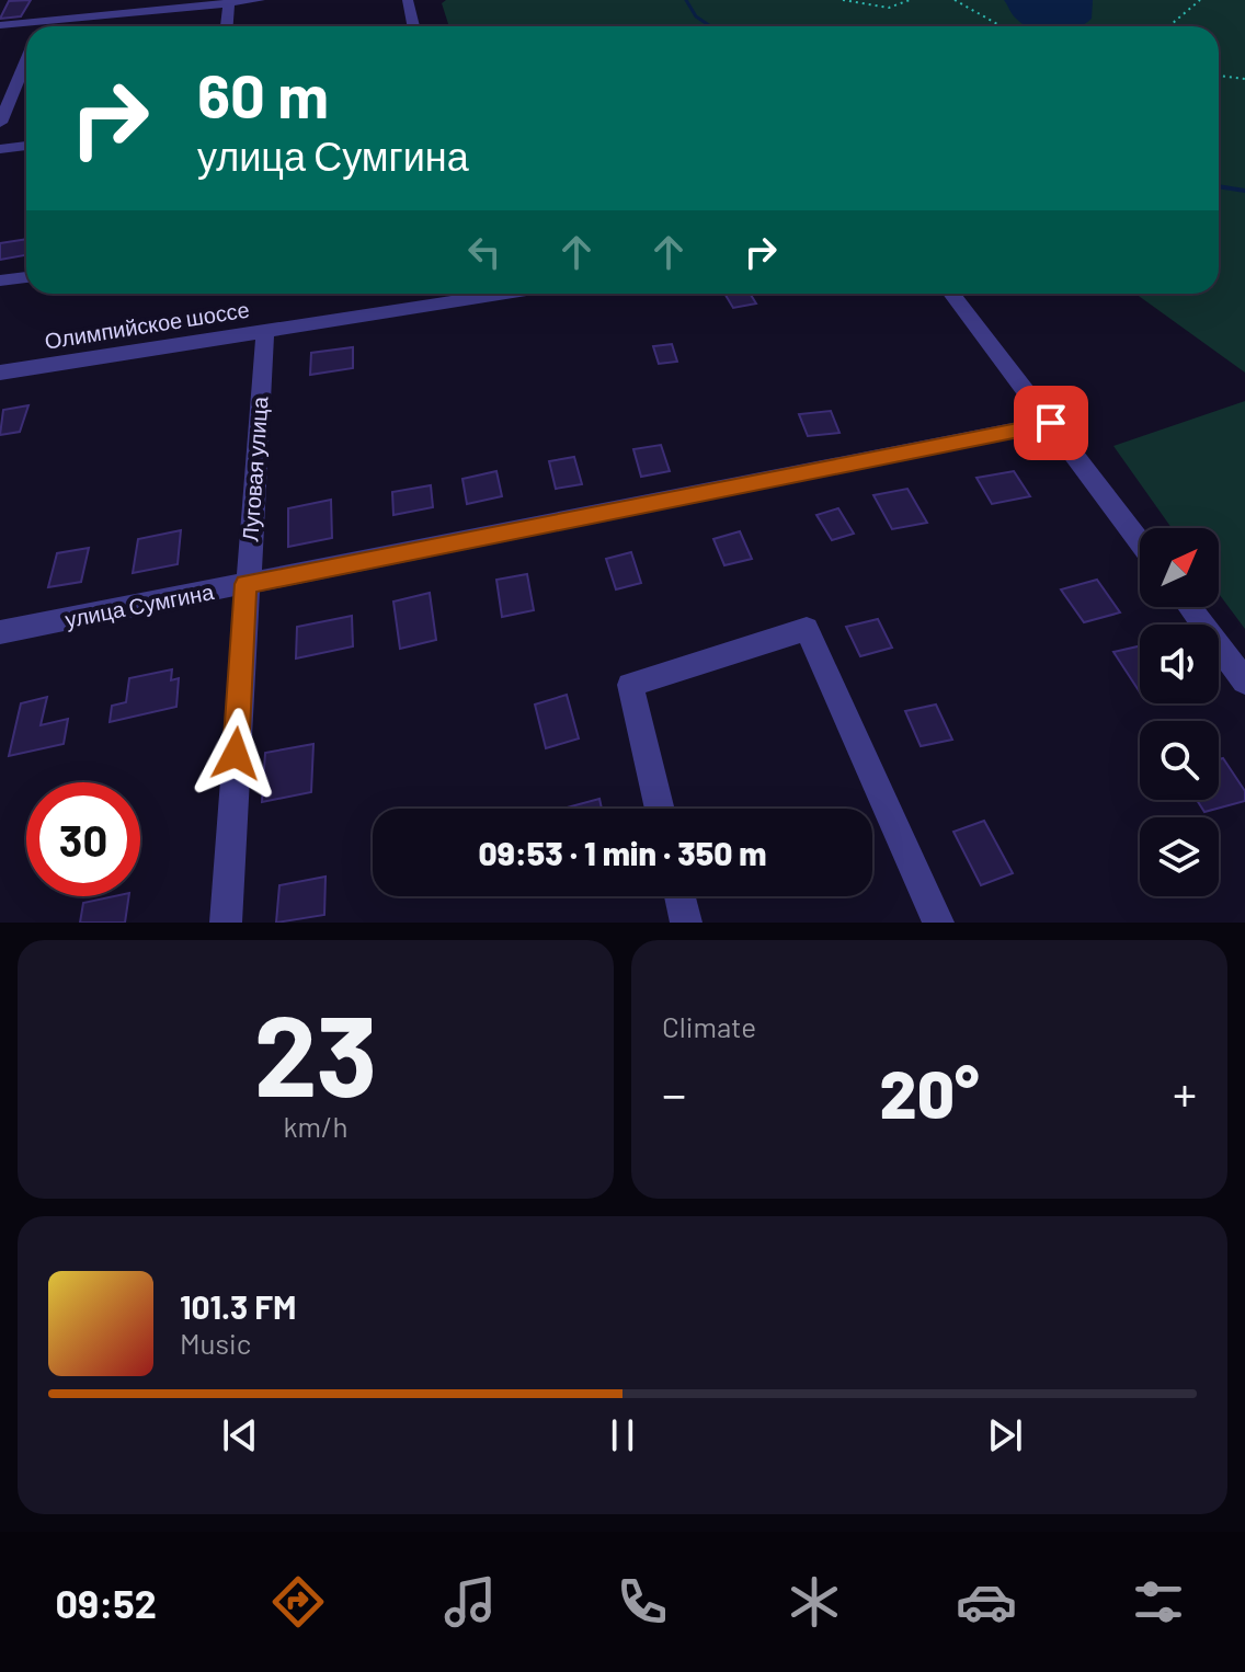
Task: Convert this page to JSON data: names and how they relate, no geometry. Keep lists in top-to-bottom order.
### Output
{
  "streets": {
    "street": ["Олимпийское шоссе", "Луговая улица", "улица Сумгина"]
  },
  "crossings": [
    ["Олимпийское шоссе", "Луговая улица"],
    ["Луговая улица", "улица Сумгина"]
  ],
  "north": "top right",
  "page": {
    "turn": ["60 m", "улица Сумгина"],
    "limit": "30",
    "trip": "09:53 · 1 min · 350 m",
    "tile": [
      ["23", "km/h"],
      "Climate"
    ],
    "heat": ["−", "20°", "+"],
    "song": ["101.3 FM", "Music"],
    "tabs": "09:52"
  }
}
